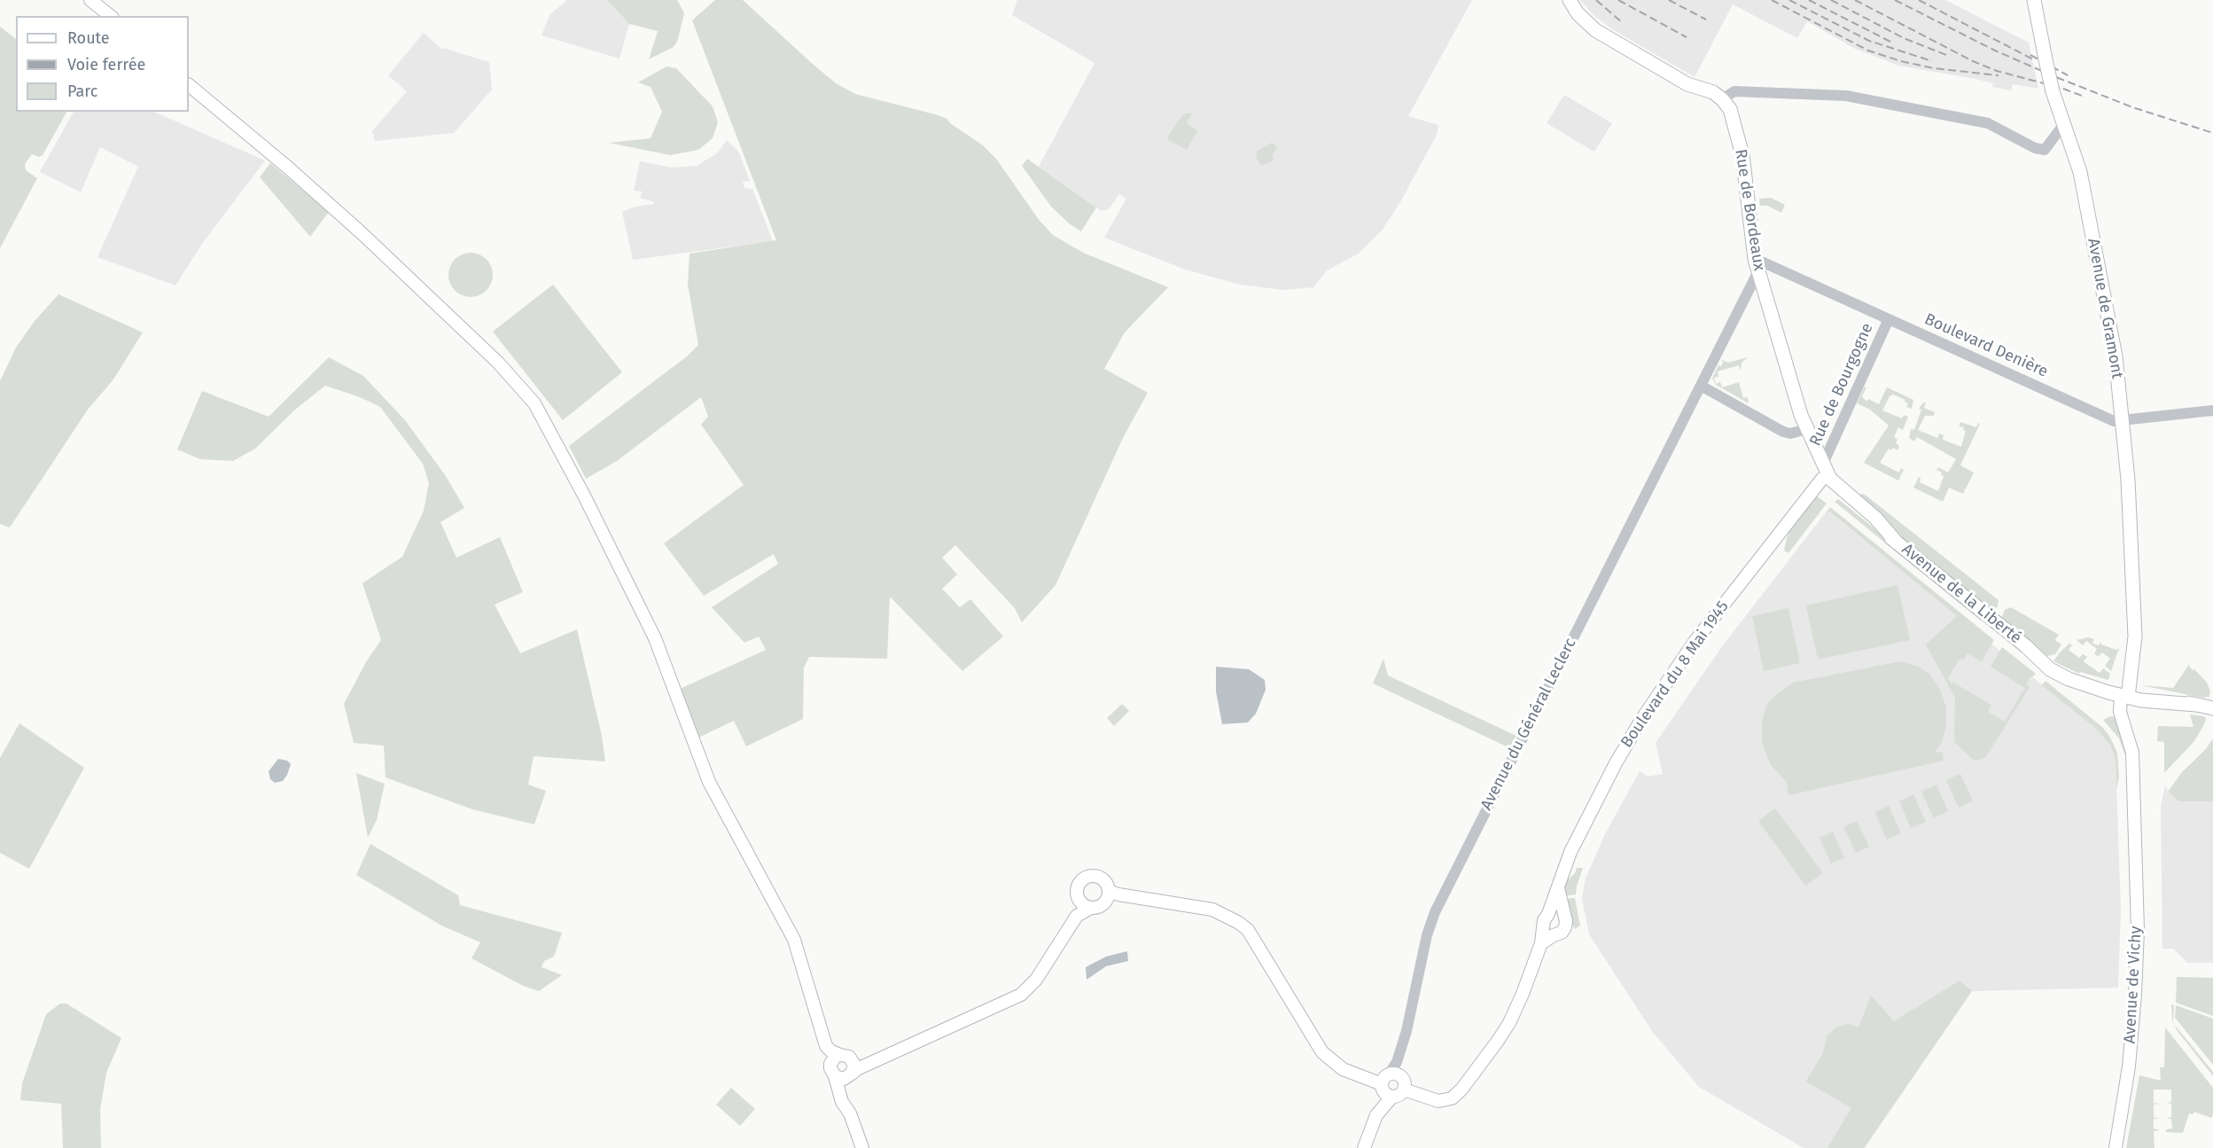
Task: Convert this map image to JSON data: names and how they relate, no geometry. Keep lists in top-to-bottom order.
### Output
{
  "streets": {
    "main road": [
      "Rue de Bordeaux",
      "Avenue de Gramont",
      "Avenue de la Liberté",
      "Boulevard du 8 Mai 1945",
      "Avenue de Vichy"
    ],
    "street": ["Boulevard Denière", "Rue de Bourgogne", "Avenue du Général Leclerc"]
  },
  "crossings": [
    ["Rue de Bordeaux", "Boulevard Denière"],
    ["Rue de Bordeaux", "Avenue de la Liberté"],
    ["Rue de Bordeaux", "Avenue du Général Leclerc"],
    ["Avenue de Gramont", "Boulevard Denière"],
    ["Avenue de Gramont", "Avenue de Vichy"],
    ["Boulevard Denière", "Rue de Bourgogne"],
    ["Boulevard Denière", "Avenue du Général Leclerc"],
    ["Rue de Bourgogne", "Avenue de la Liberté"],
    ["Avenue de la Liberté", "Boulevard du 8 Mai 1945"],
    ["Avenue de la Liberté", "Avenue de Vichy"]
  ],
  "legend": ["Route", "Voie ferrée", "Parc"]
}
